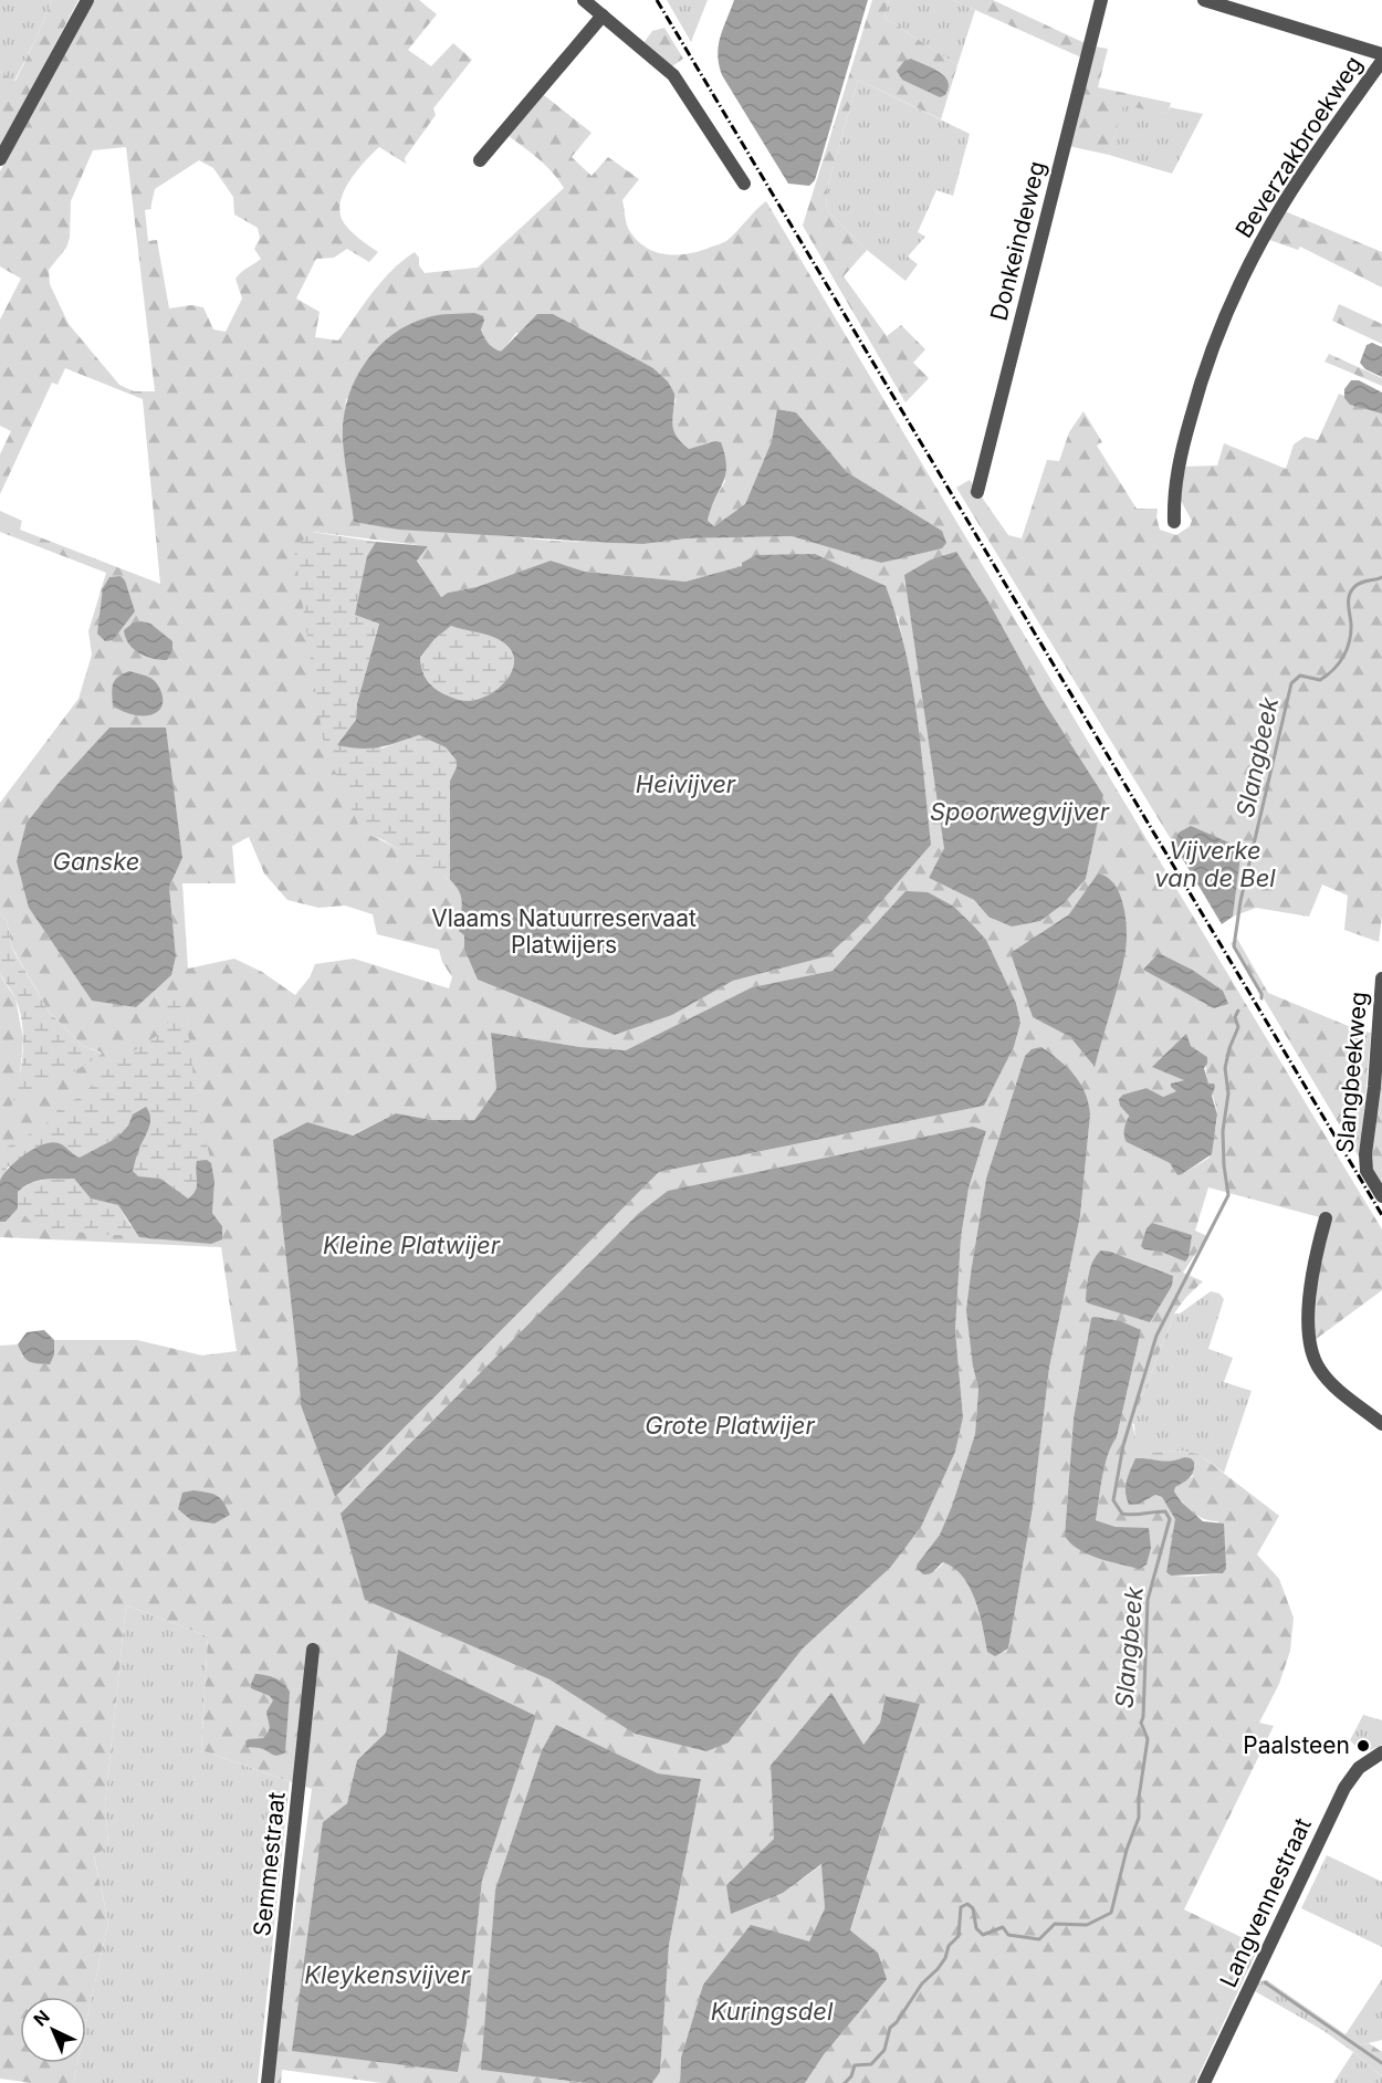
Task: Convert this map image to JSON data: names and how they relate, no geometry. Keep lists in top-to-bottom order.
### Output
{
  "streets": {
    "street": [
      "Beverzakbroekweg",
      "Donkeindeweg",
      "Slangbeekweg",
      "Semmestraat",
      "Langvennestraat"
    ]
  },
  "water": [
    "Slangbeek",
    "Heivijver",
    "Spoorwegvijver",
    "Vijverke van de Bel",
    "Ganske",
    "Kleine Platwijer",
    "Grote Platwijer",
    "Kleykensvijver",
    "Kuringsdel"
  ],
  "parks": ["Vlaams Natuurreservaat Platwijers"],
  "places": ["Paalsteen"],
  "north": "top left"
}
